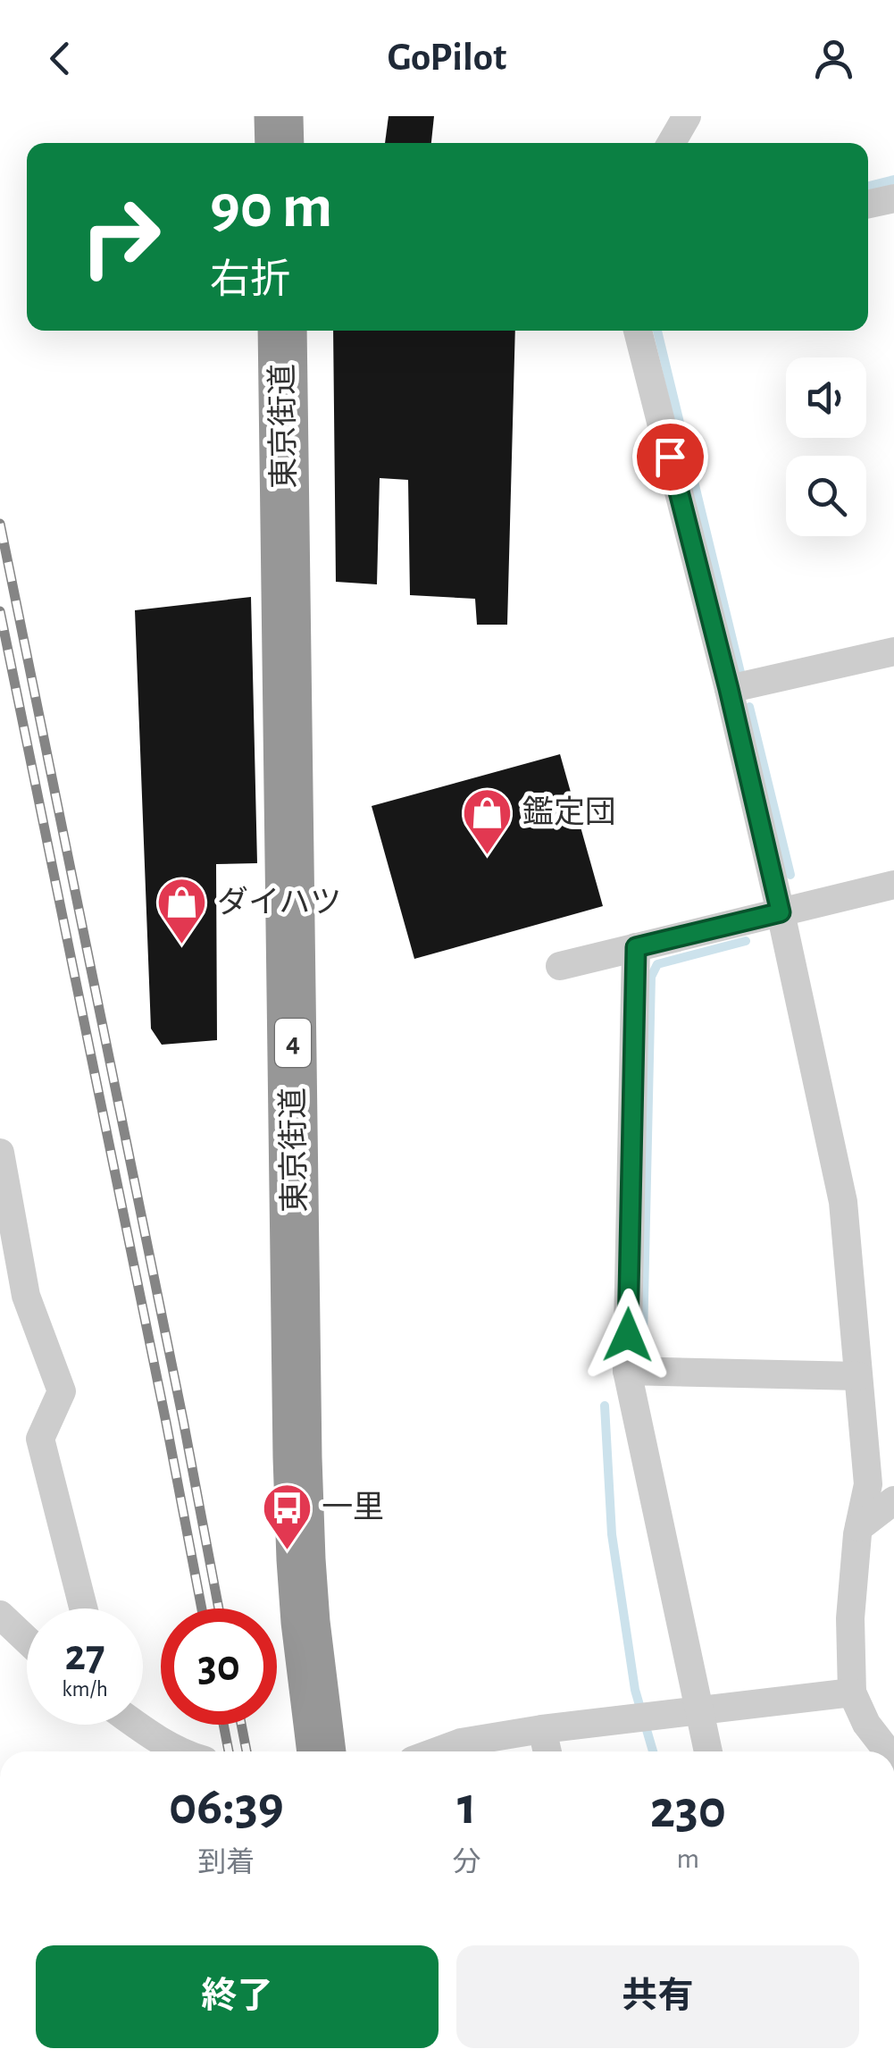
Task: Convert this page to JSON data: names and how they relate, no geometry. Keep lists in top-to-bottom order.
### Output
{
  "streets": {
    "highway": ["東京街道", "4"]
  },
  "places": {
    "shop": ["鑑定団", "ダイハツ"],
    "bus stop": ["一里"]
  },
  "page": {
    "header": "GoPilot",
    "turn": ["90 m", "右折"],
    "speed": "27 km/h",
    "limit": "30",
    "eta": [
      "06:39",
      "到着",
      "1",
      "分",
      "230",
      "m"
    ],
    "buttons": ["終了", "共有"]
  }
}
